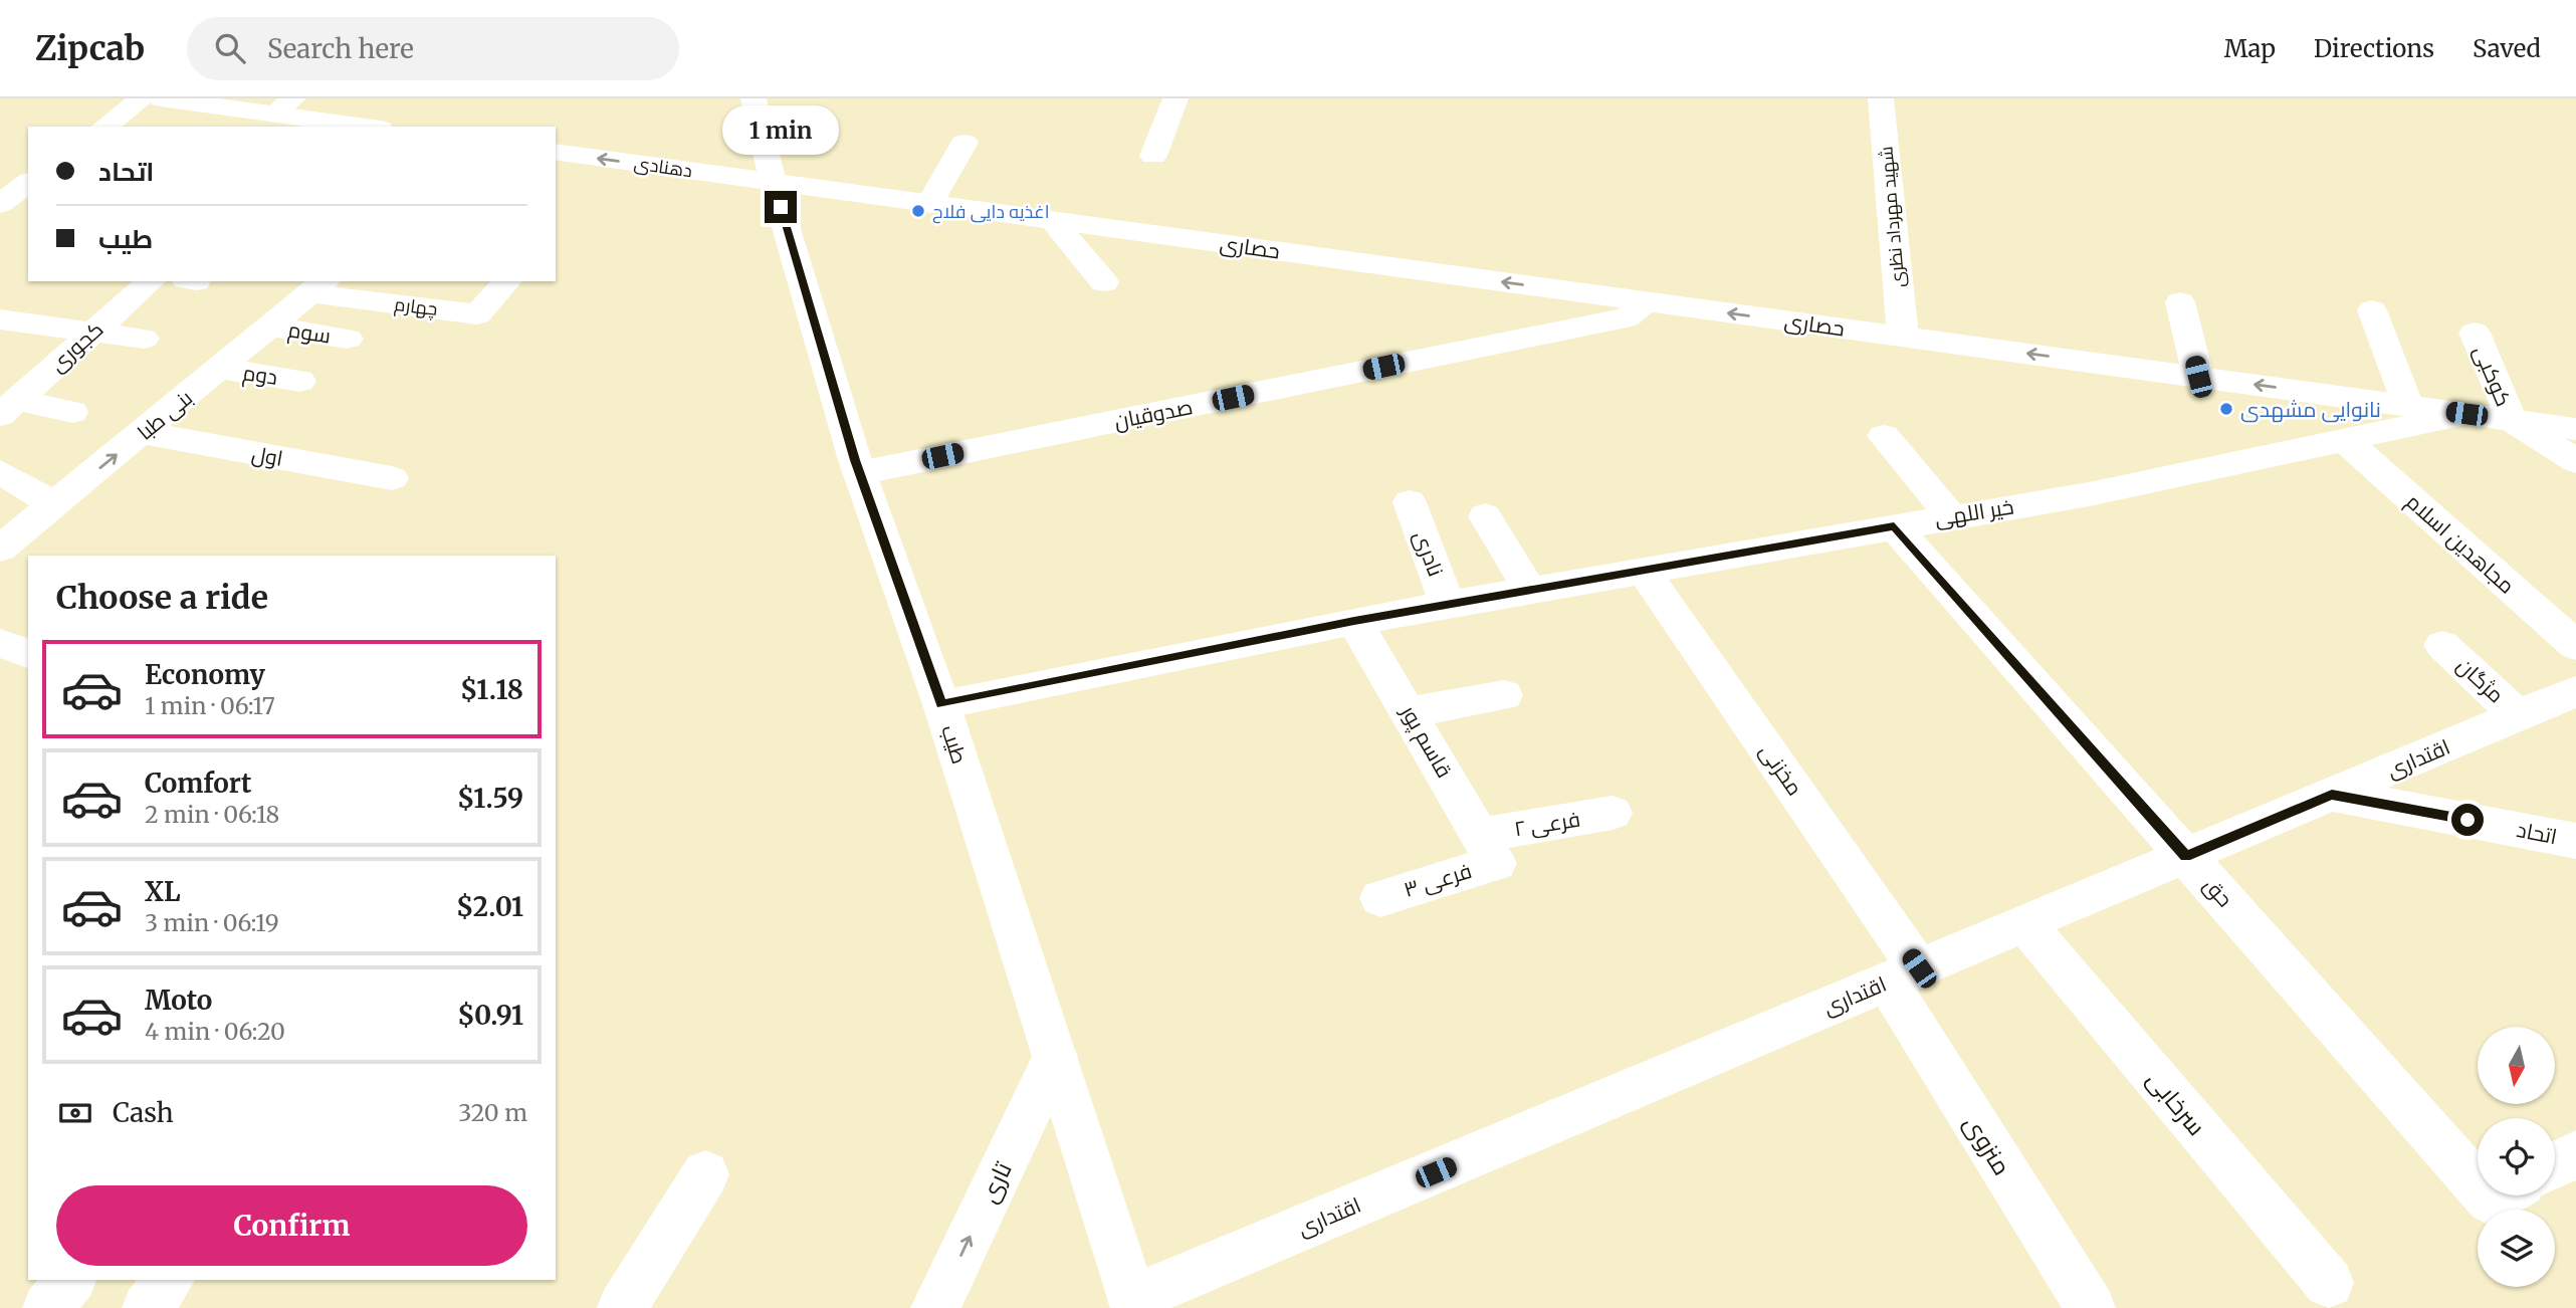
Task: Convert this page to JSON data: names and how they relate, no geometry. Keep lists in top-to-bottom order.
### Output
{
  "streets": {
    "street": [
      "دهنادی",
      "شهید مهرداد نظری",
      "حصاری",
      "چهارم",
      "سوم",
      "کجوری",
      "دوم",
      "کوکبی",
      "صدوقیان",
      "بنی طبا",
      "اول",
      "خیر اللهی",
      "مجاهدین اسلام",
      "نادری",
      "مژگان",
      "قاسم پور",
      "طیب",
      "اقتداری",
      "مخزنی",
      "فرعی ۲",
      "اتحاد",
      "فرعی ۳",
      "حق",
      "سرخابی",
      "منزوی",
      "تاری"
    ]
  },
  "crossings": [
    ["دهنادی", "حصاری"],
    ["دهنادی", "طیب"],
    ["شهید مهرداد نظری", "حصاری"],
    ["حصاری", "کوکبی"],
    ["حصاری", "صدوقیان"],
    ["حصاری", "خیر اللهی"],
    ["حصاری", "طیب"],
    ["چهارم", "بنی طبا"],
    ["سوم", "بنی طبا"],
    ["دوم", "بنی طبا"],
    ["صدوقیان", "طیب"],
    ["بنی طبا", "اول"],
    ["خیر اللهی", "مجاهدین اسلام"],
    ["خیر اللهی", "نادری"],
    ["خیر اللهی", "قاسم پور"],
    ["خیر اللهی", "طیب"],
    ["خیر اللهی", "مخزنی"],
    ["خیر اللهی", "حق"],
    ["مژگان", "اقتداری"],
    ["قاسم پور", "فرعی ۲"],
    ["قاسم پور", "فرعی ۳"],
    ["طیب", "اقتداری"],
    ["طیب", "تاری"],
    ["اقتداری", "مخزنی"],
    ["اقتداری", "اتحاد"],
    ["اقتداری", "حق"],
    ["اقتداری", "سرخابی"],
    ["اقتداری", "منزوی"],
    ["مخزنی", "منزوی"],
    ["فرعی ۲", "فرعی ۳"]
  ],
  "one_way": ["دهنادی", "حصاری", "تاری"],
  "places": ["اغذیه دایی فلاح", "نانوایی مشهدی"],
  "north": "bottom",
  "page": {
    "header": "Zipcab",
    "search": "Search here",
    "nav": ["Map", "Directions", "Saved"],
    "bubble": "1 min",
    "banner": ["اتحاد", "طیب"],
    "heading": "Choose a ride",
    "list": [
      {
        "name": "Economy",
        "note": "1 min · 06:17",
        "value": "$1.18"
      },
      {
        "name": "Comfort",
        "note": "2 min · 06:18",
        "value": "$1.59"
      },
      {
        "name": "XL",
        "note": "3 min · 06:19",
        "value": "$2.01"
      },
      {
        "name": "Moto",
        "note": "4 min · 06:20",
        "value": "$0.91"
      }
    ],
    "pay": ["Cash", "320 m"],
    "buttons": "Confirm"
  }
}
